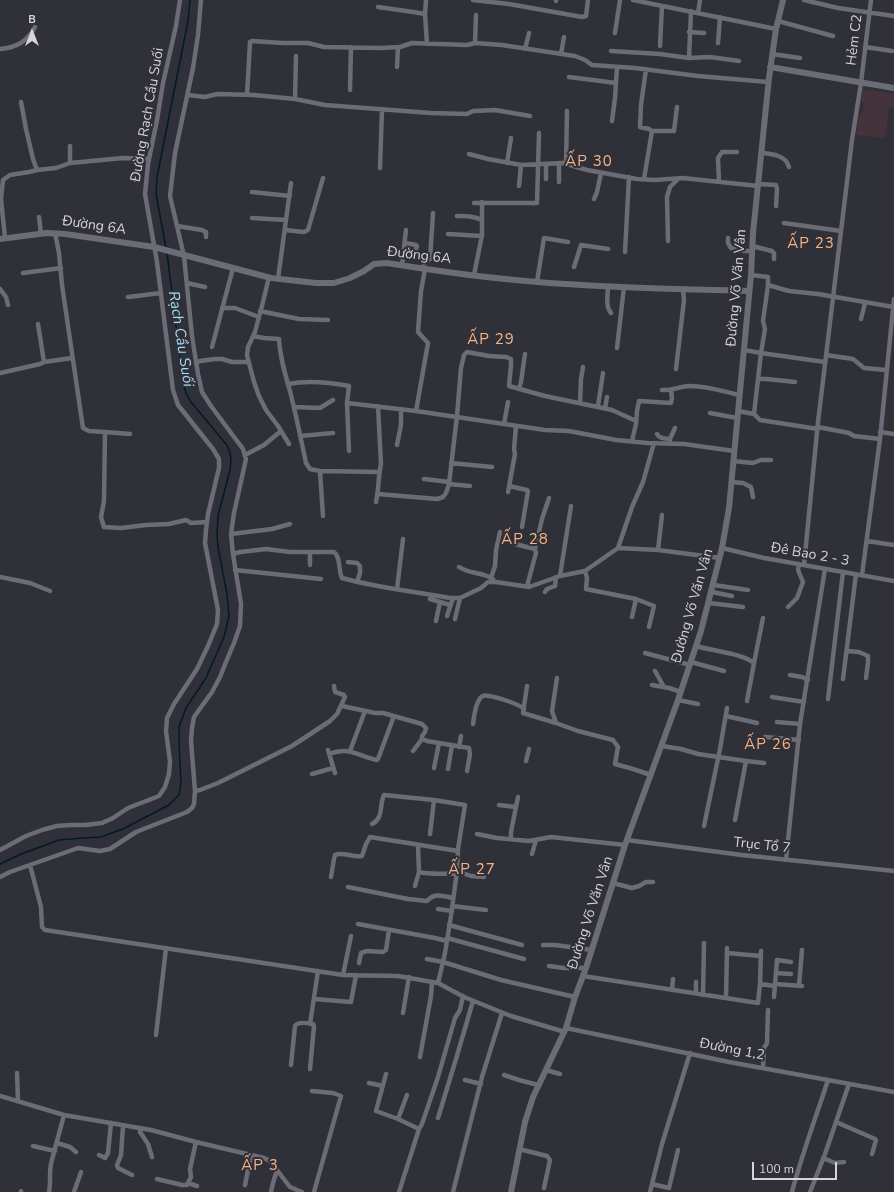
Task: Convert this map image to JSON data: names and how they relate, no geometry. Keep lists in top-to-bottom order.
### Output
{
  "streets": {
    "street": [
      "Hẻm C2",
      "Đường Rạch Cầu Suối",
      "Đường 6A",
      "Đường Võ Văn Vân",
      "Đê Bao 2 - 3",
      "Trục Tổ 7",
      "Đường 1,2"
    ]
  },
  "crossings": [
    ["Hẻm C2", "Đê Bao 2 - 3"],
    ["Đường Rạch Cầu Suối", "Đường 6A"],
    ["Đường 6A", "Đường Võ Văn Vân"],
    ["Đường Võ Văn Vân", "Đê Bao 2 - 3"],
    ["Đường Võ Văn Vân", "Trục Tổ 7"],
    ["Đường Võ Văn Vân", "Đường 1,2"]
  ],
  "districts": [
    "ẤP 30",
    "ẤP 23",
    "ẤP 29",
    "ẤP 28",
    "ẤP 26",
    "ẤP 27",
    "ẤP 3"
  ],
  "water": ["Rạch Cầu Suối"],
  "scale_bar": "100 m",
  "north": "top"
}
